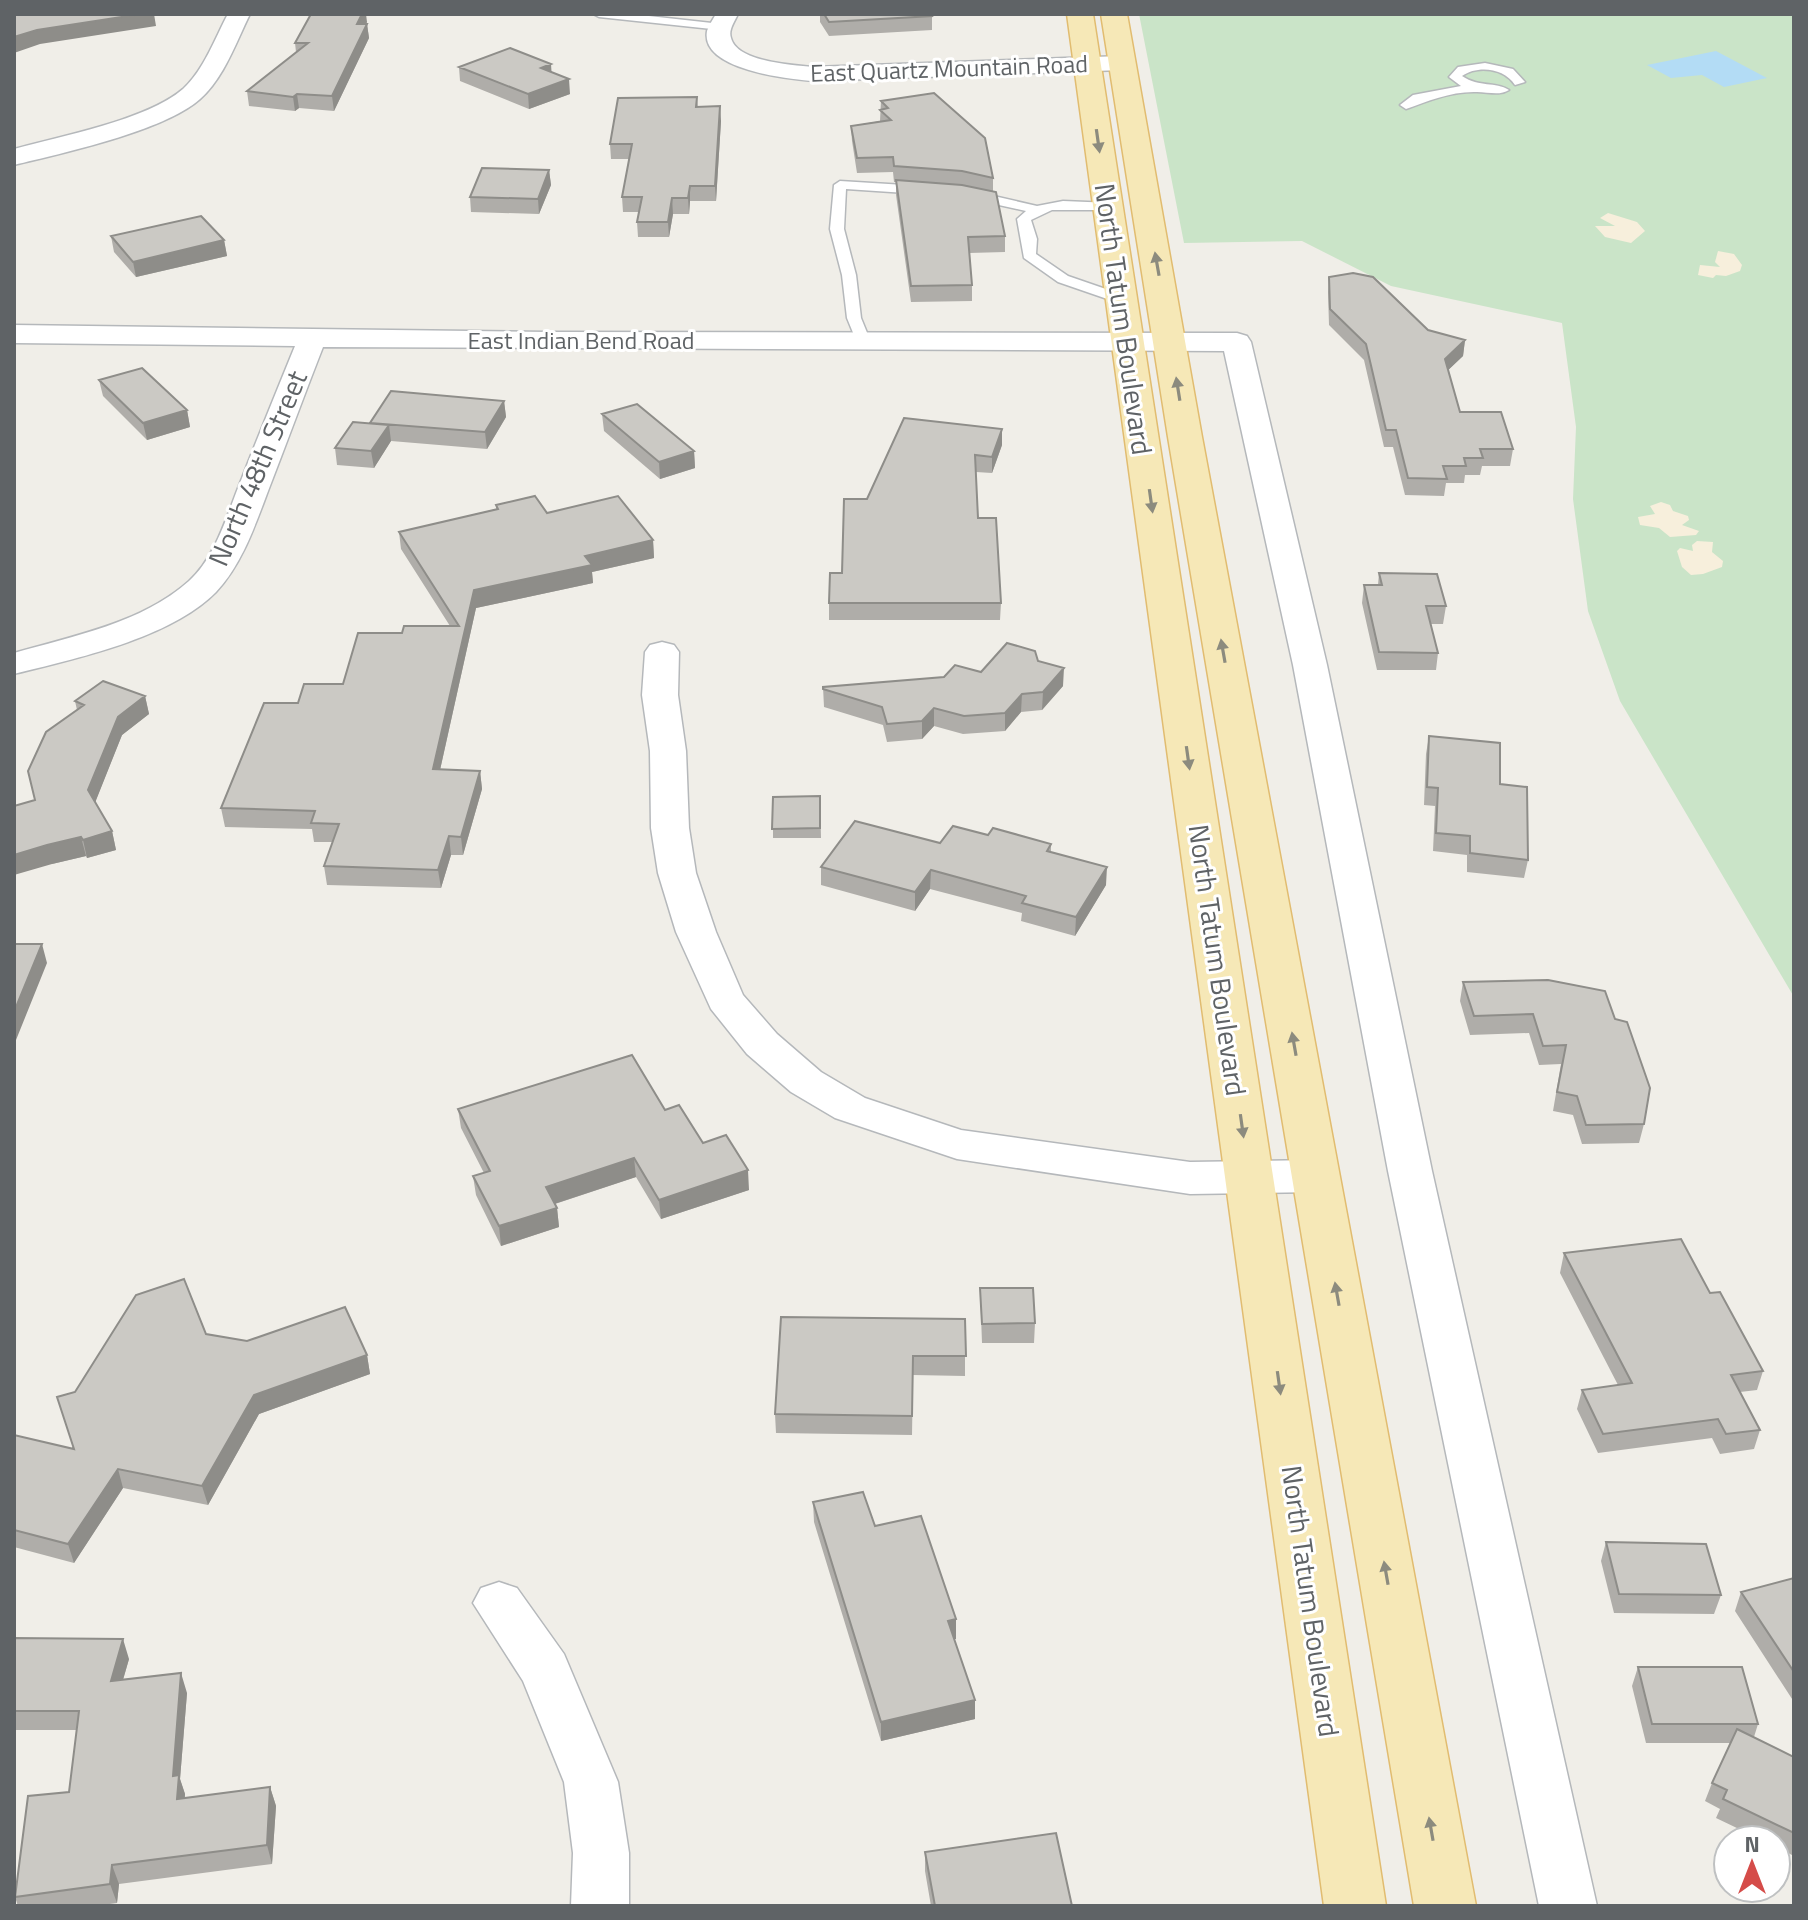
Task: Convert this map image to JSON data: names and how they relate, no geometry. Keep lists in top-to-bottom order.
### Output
{
  "streets": {
    "main road": ["North Tatum Boulevard"],
    "street": ["East Quartz Mountain Road", "East Indian Bend Road", "North 48th Street"]
  },
  "crossings": [
    ["East Quartz Mountain Road", "North Tatum Boulevard"],
    ["North Tatum Boulevard", "East Indian Bend Road"],
    ["East Indian Bend Road", "North 48th Street"]
  ],
  "north": "top"
}
